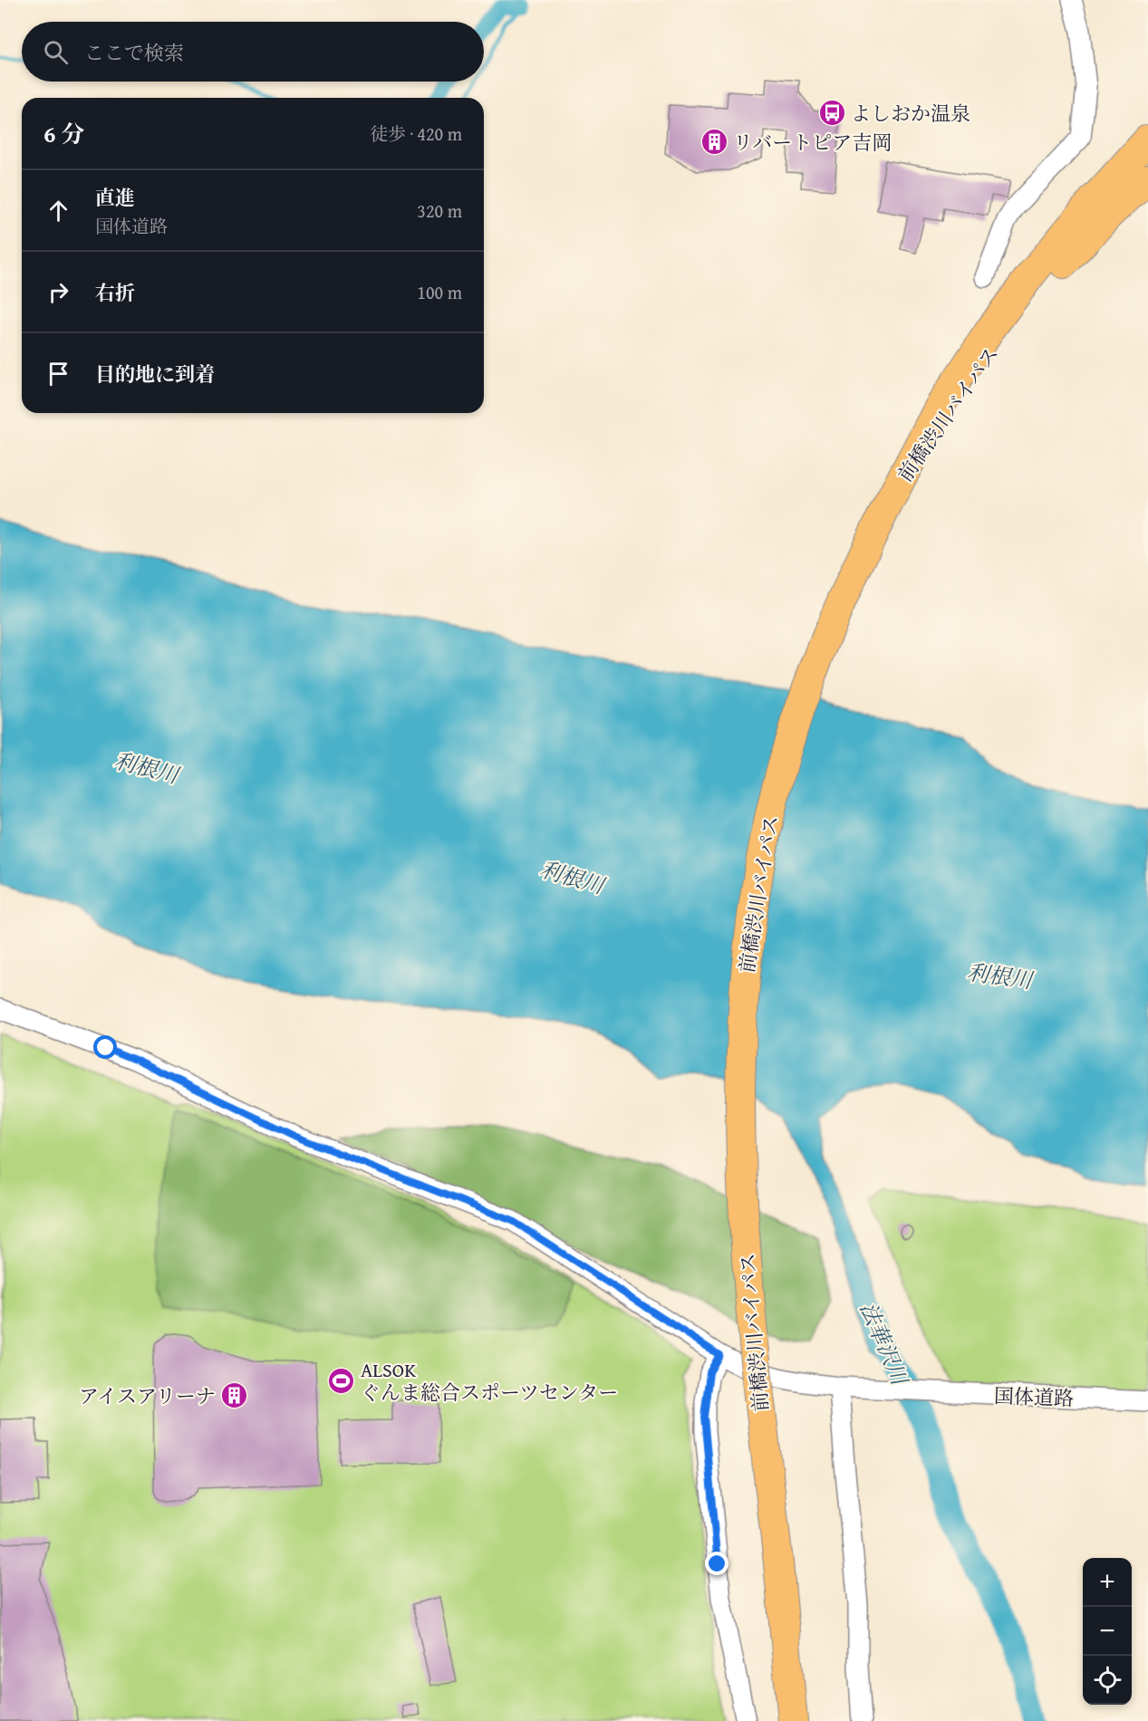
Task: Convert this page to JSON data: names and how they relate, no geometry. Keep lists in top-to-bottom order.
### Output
{
  "streets": {
    "highway": ["前橋渋川バイパス"],
    "street": ["国体道路"]
  },
  "water": ["利根川", "法華沢川"],
  "places": {
    "bus stop": ["よしおか温泉"],
    "building": ["リバートピア吉岡", "アイスアリーナ"],
    "sports": ["ALSOK ぐんま総合スポーツセンター"]
  },
  "page": {
    "search": "ここで検索",
    "heading": ["6 分", "徒歩 · 420 m"],
    "list": [
      ["直進", "国体道路", "320 m"],
      ["右折", "100 m"],
      "目的地に到着"
    ],
    "map_buttons": ["+", "−"]
  }
}
